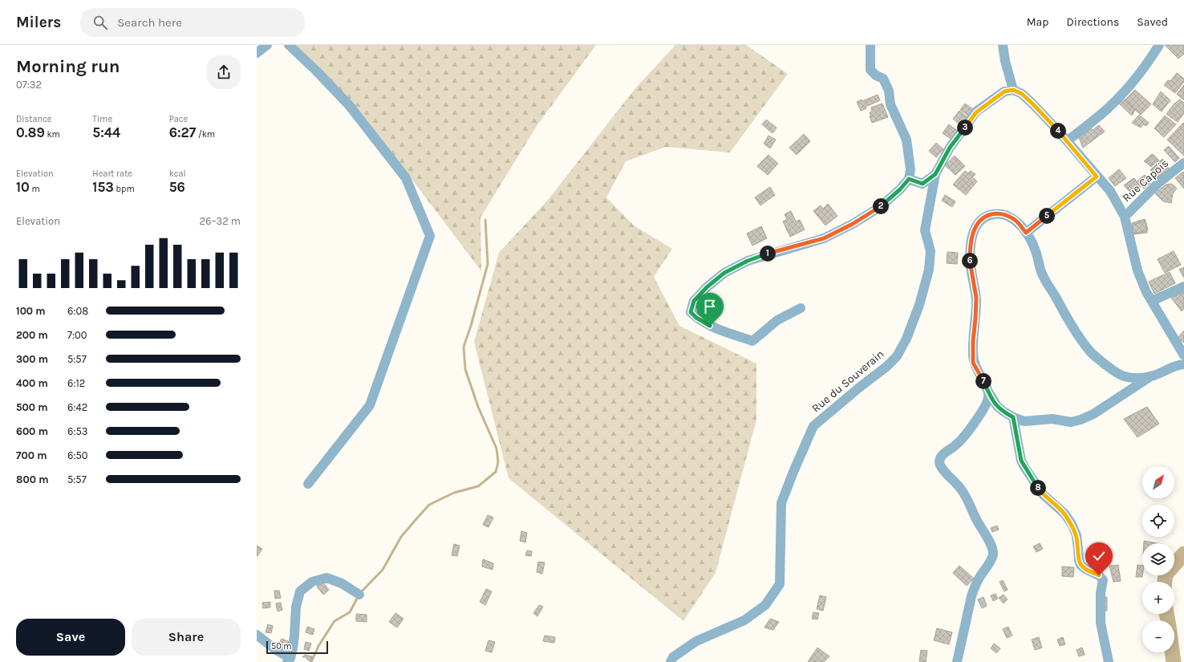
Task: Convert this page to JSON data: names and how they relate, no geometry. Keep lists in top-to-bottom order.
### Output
{
  "streets": {
    "street": ["Rue Capois", "Rue du Souverain"]
  },
  "scale_bar": "50 m",
  "north": "top right",
  "page": {
    "header": "Milers",
    "search": "Search here",
    "nav": ["Map", "Directions", "Saved"],
    "heading": ["Morning run", "07:32"],
    "stats": [
      ["Distance", "0.89 km"],
      ["Time", "5:44"],
      ["Pace", "6:27 /km"],
      ["Elevation", "10 m"],
      ["Heart rate", "153 bpm"],
      ["kcal", "56"]
    ],
    "pins": [
      "3",
      "4",
      "2",
      "5",
      "1",
      "6",
      "7",
      "8"
    ],
    "chart": ["Elevation", "26–32 m"],
    "list": [
      {
        "name": "100 m",
        "note": "6:08"
      },
      {
        "name": "200 m",
        "note": "7:00"
      },
      {
        "name": "300 m",
        "note": "5:57"
      },
      {
        "name": "400 m",
        "note": "6:12"
      },
      {
        "name": "500 m",
        "note": "6:42"
      },
      {
        "name": "600 m",
        "note": "6:53"
      },
      {
        "name": "700 m",
        "note": "6:50"
      },
      {
        "name": "800 m",
        "note": "5:57"
      }
    ],
    "map_buttons": ["+", "−"],
    "buttons": ["Save", "Share"],
    "scale": "50 m"
  }
}
